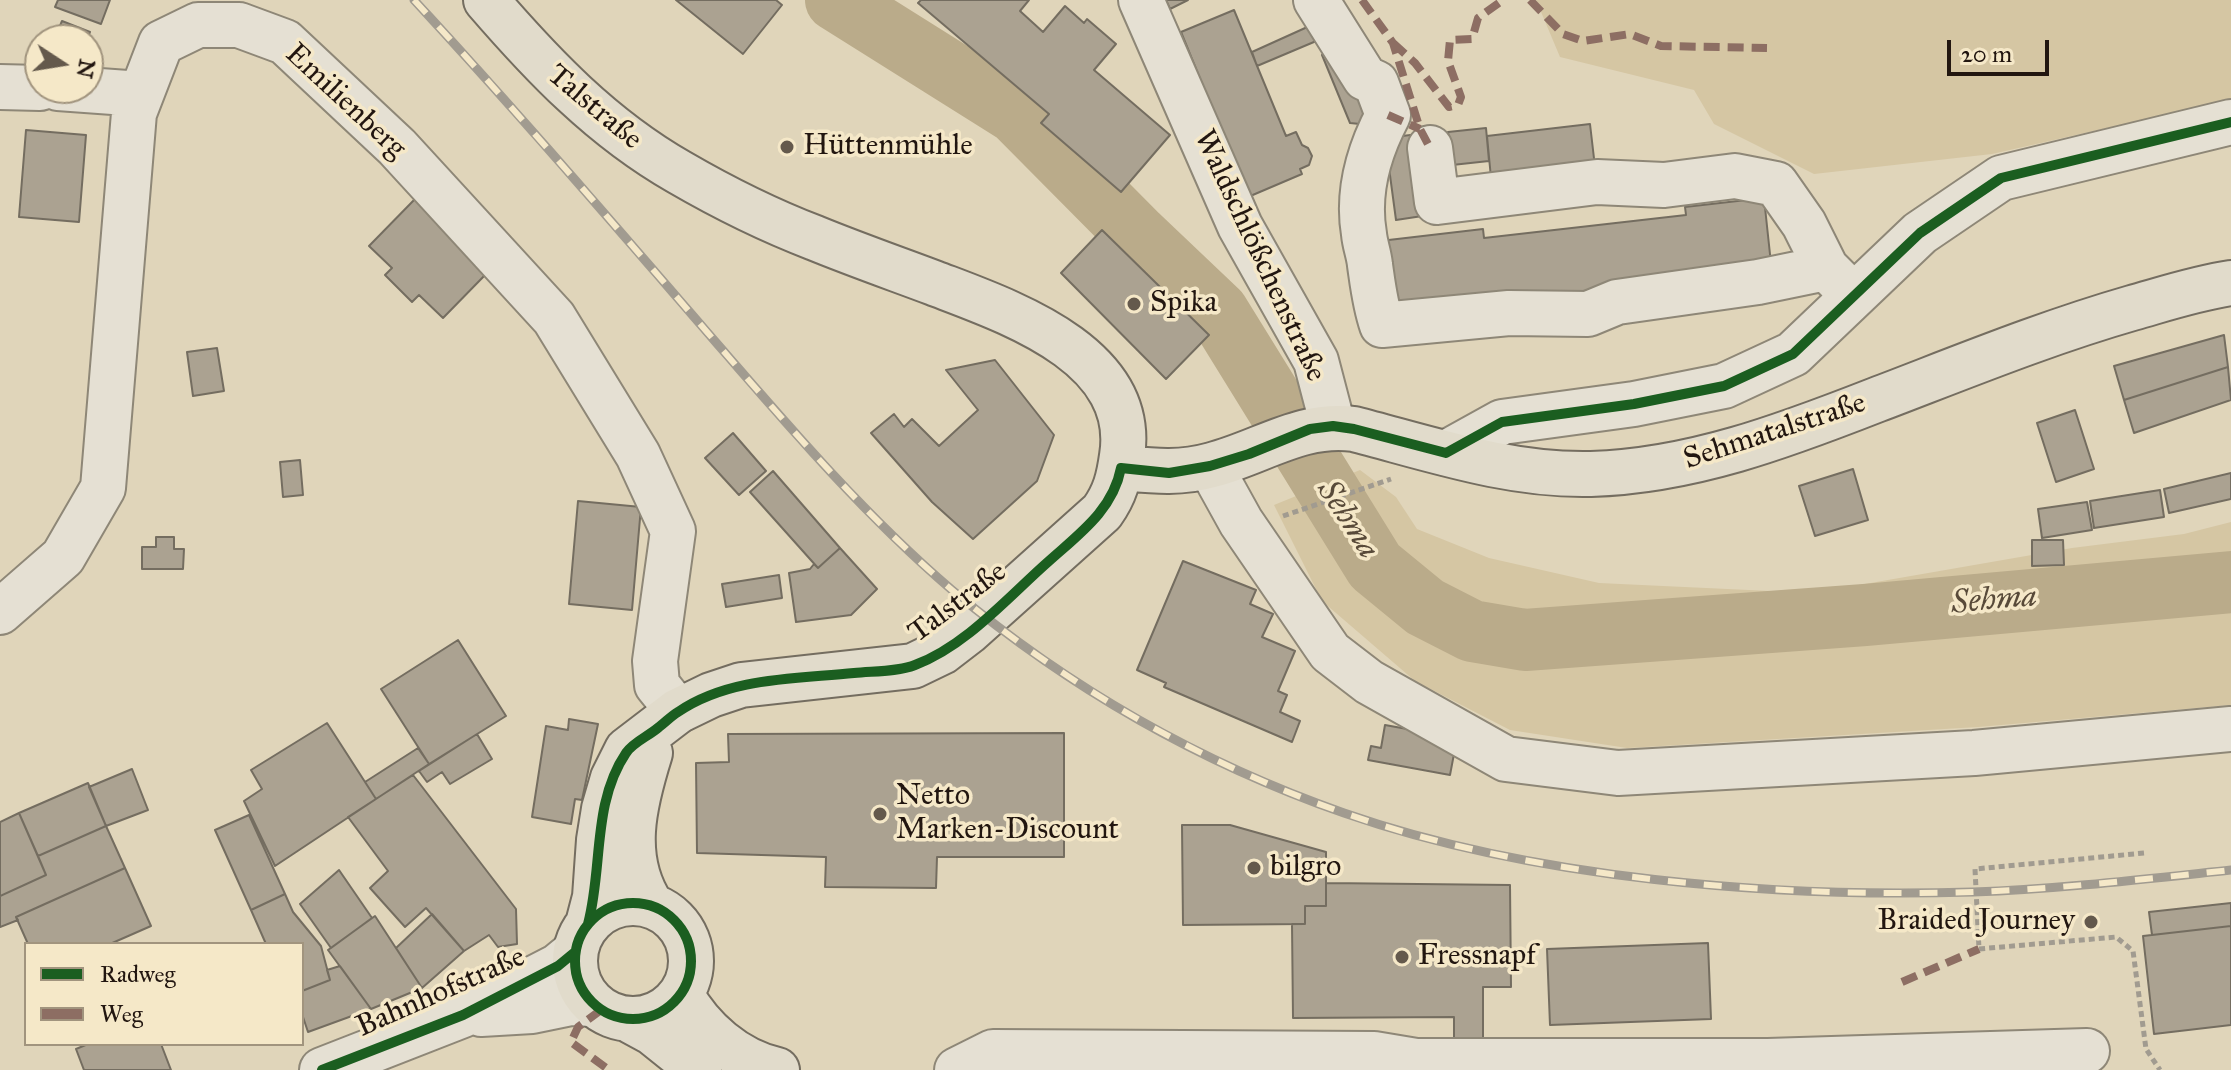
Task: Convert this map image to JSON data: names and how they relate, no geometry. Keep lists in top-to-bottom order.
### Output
{
  "streets": {
    "main road": ["Talstraße", "Sehmatalstraße"],
    "street": ["Emilienberg", "Waldschlößchenstraße", "Bahnhofstraße"]
  },
  "crossings": [
    ["Emilienberg", "Talstraße"],
    ["Waldschlößchenstraße", "Sehmatalstraße"]
  ],
  "water": ["Sehma"],
  "places": [
    "Hüttenmühle",
    "Spika",
    "Netto Marken-Discount",
    "bilgro",
    "Braided Journey",
    "Fressnapf"
  ],
  "legend": ["Radweg", "Weg"],
  "scale_bar": "20 m",
  "north": "right"
}
